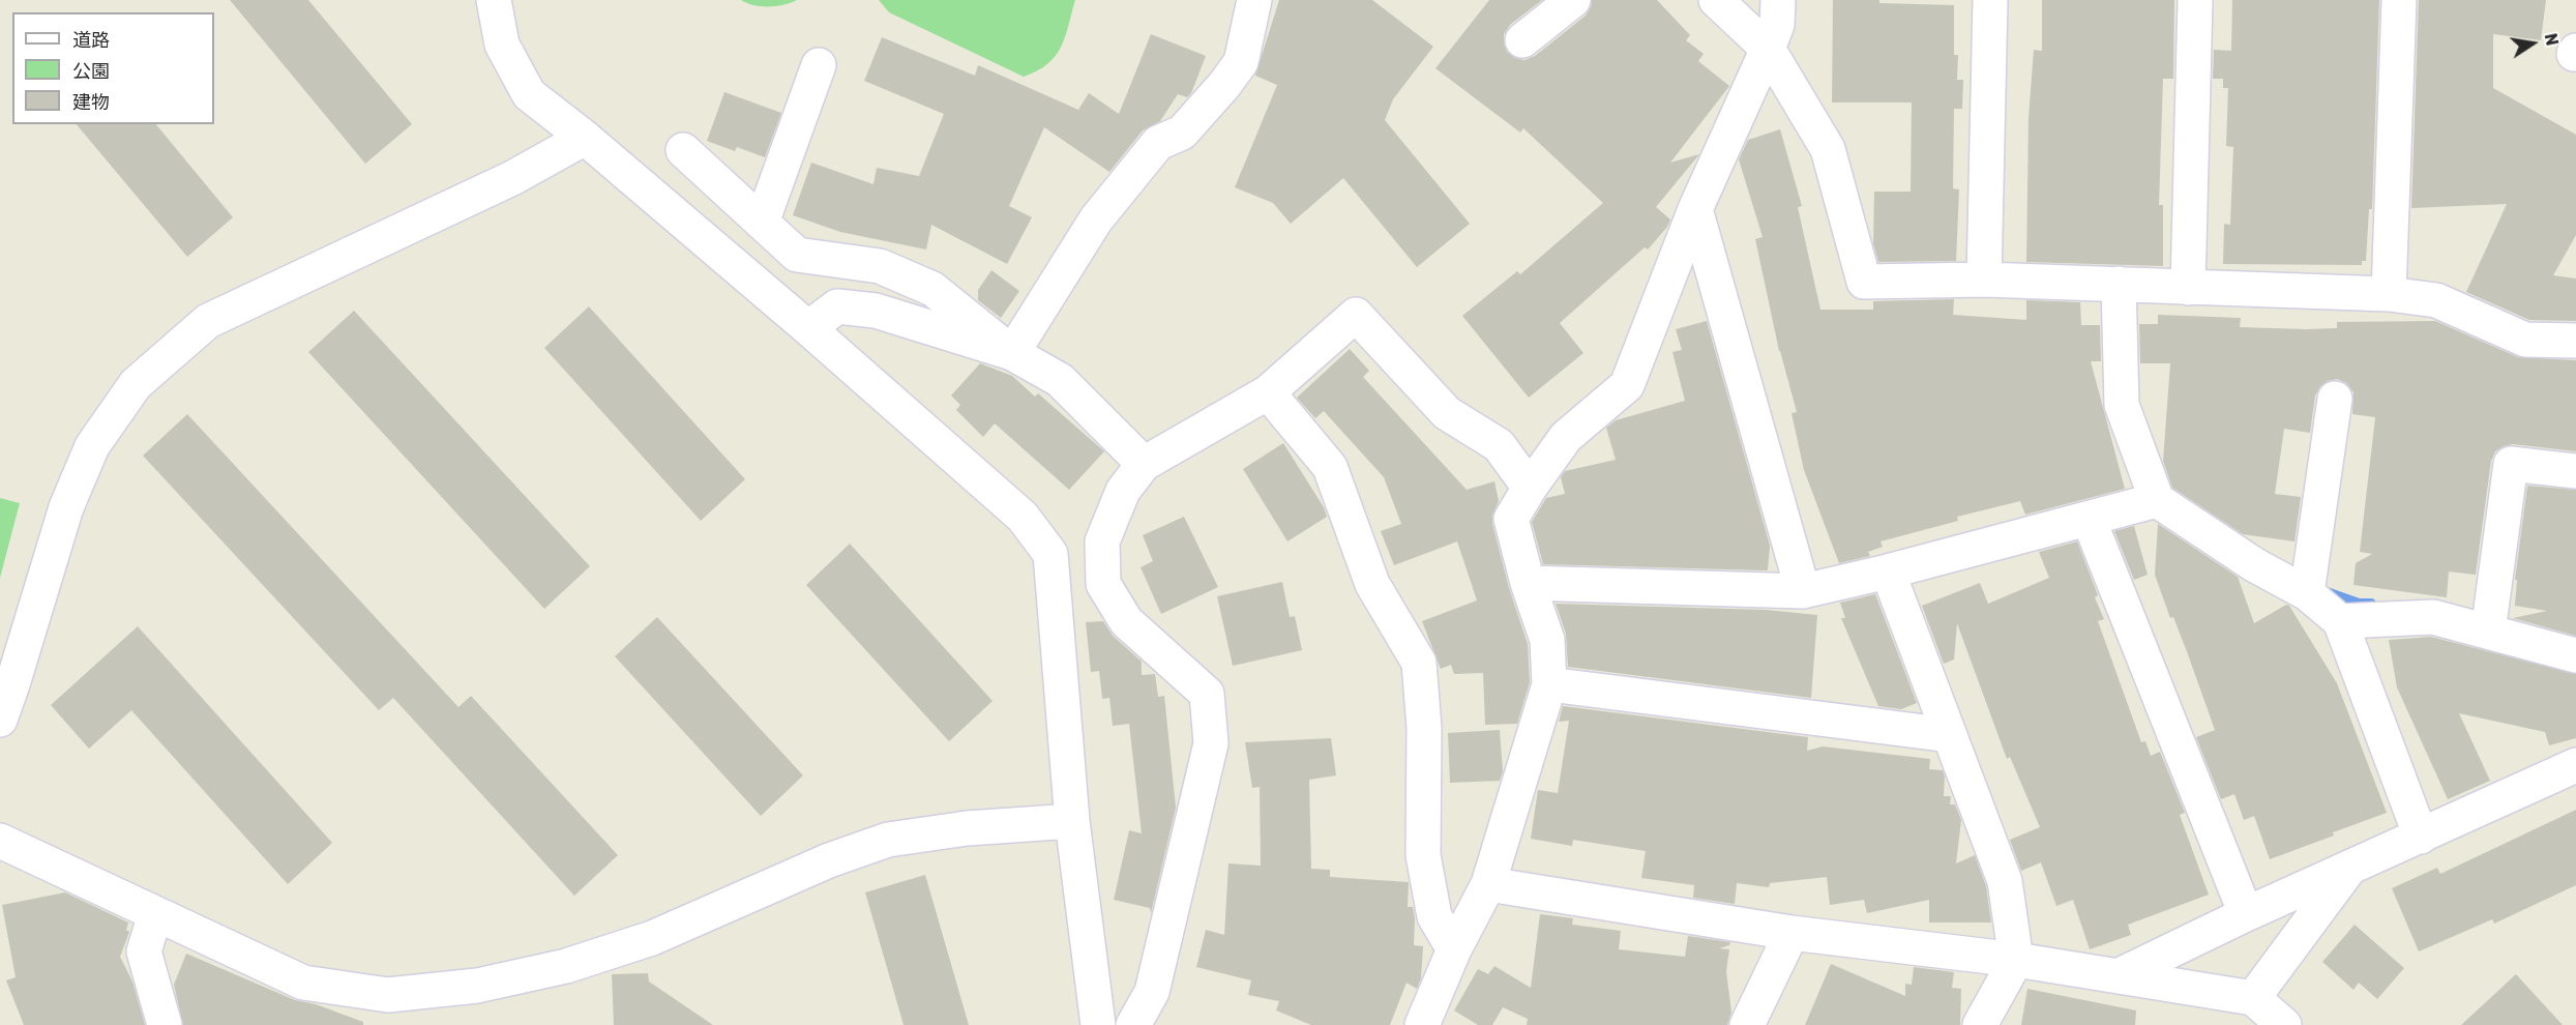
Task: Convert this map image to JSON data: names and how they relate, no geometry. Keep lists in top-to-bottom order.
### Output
{
  "legend": ["道路", "公園", "建物"],
  "north": "right"
}
